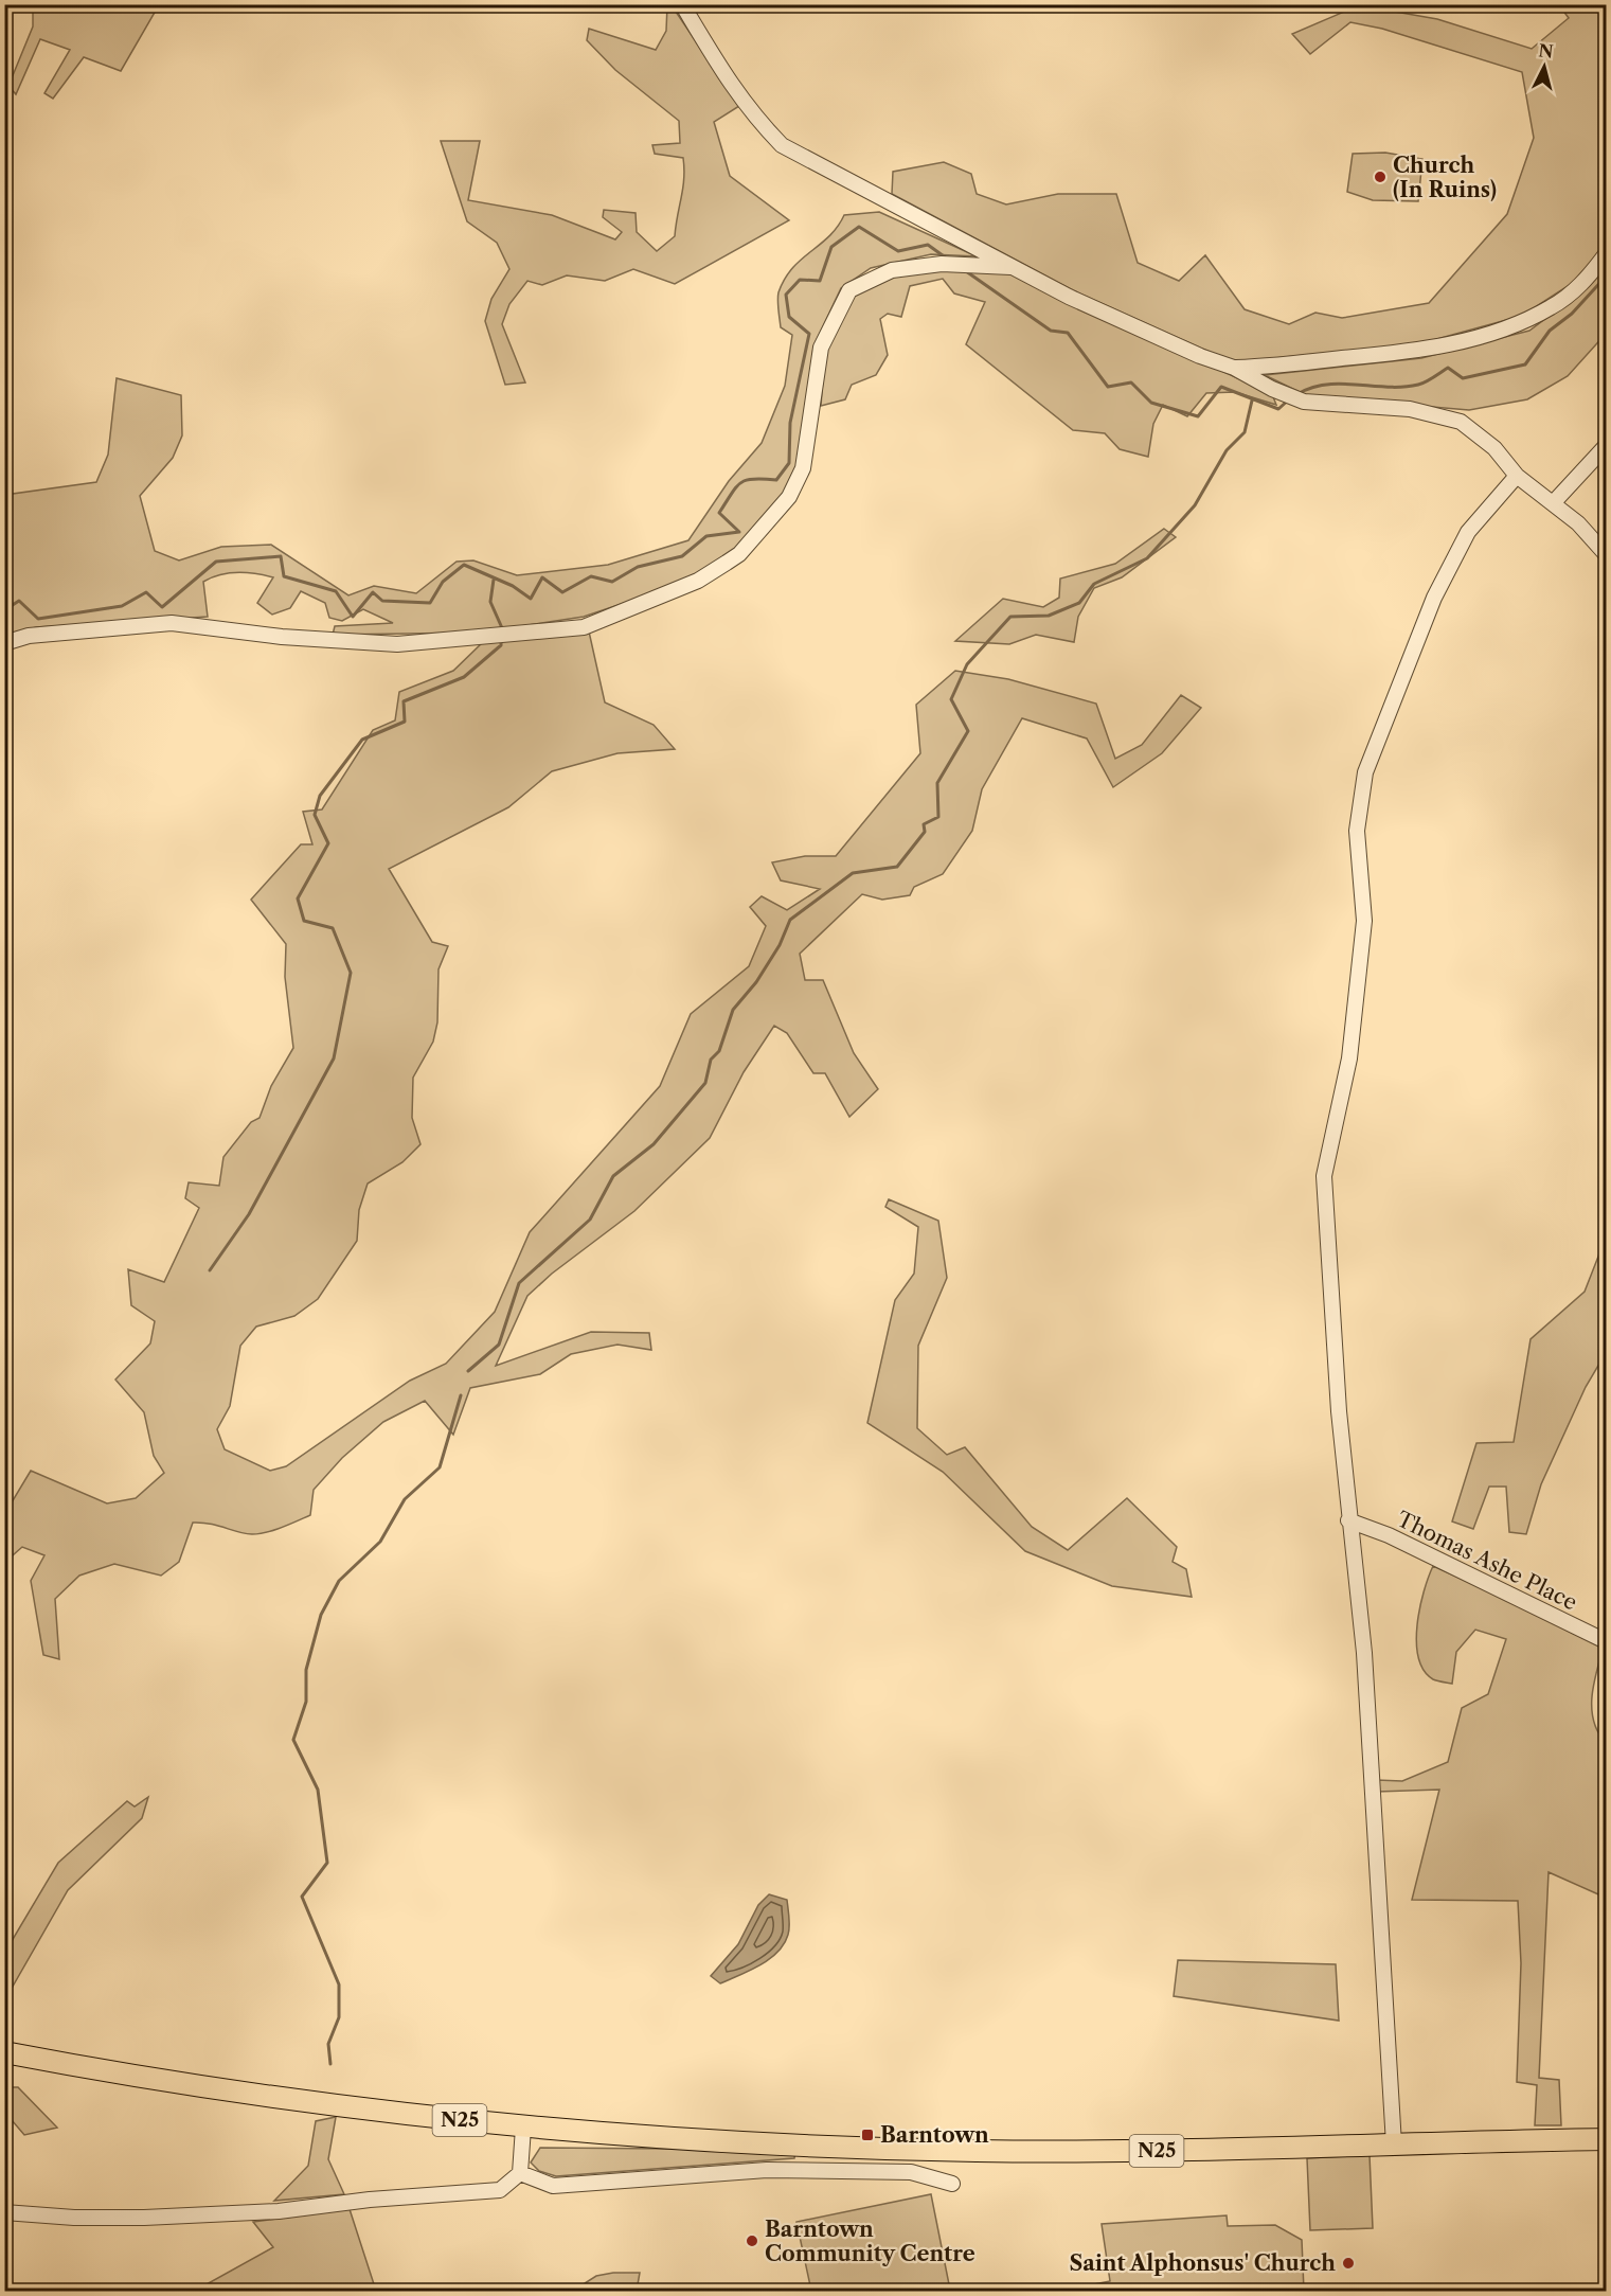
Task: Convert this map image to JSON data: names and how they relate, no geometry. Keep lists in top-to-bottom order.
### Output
{
  "streets": {
    "highway": ["N25"],
    "street": ["Thomas Ashe Place"]
  },
  "places": {
    "other": ["Church (In Ruins)", "Barntown Community Centre", "Saint Alphonsus' Church"],
    "transit": ["Barntown"]
  },
  "north": "top"
}
